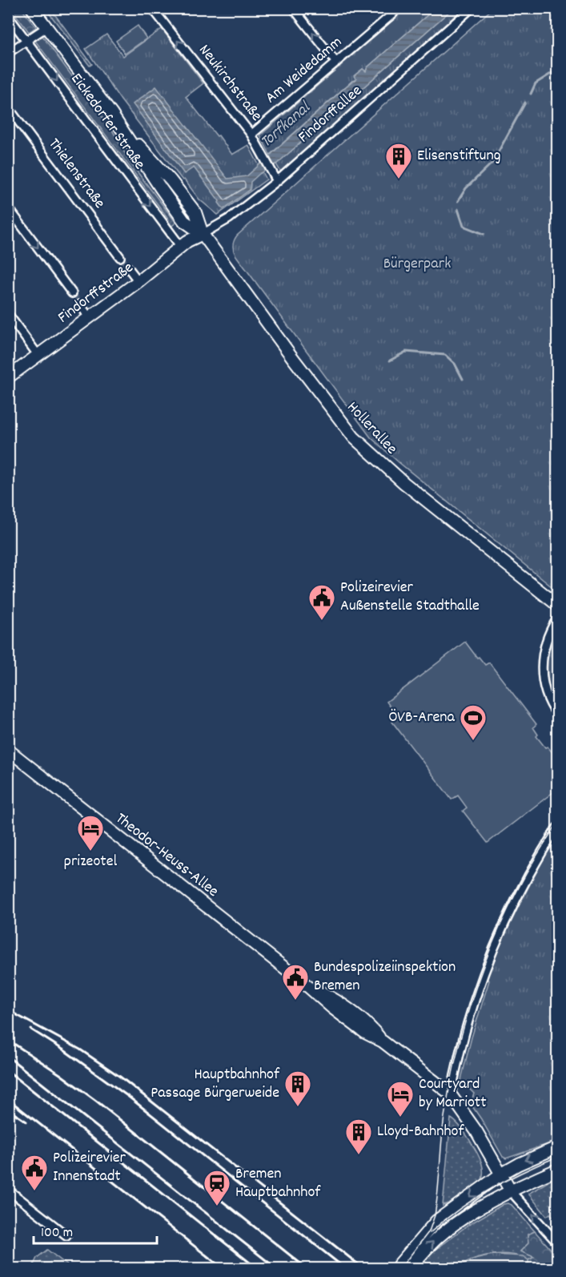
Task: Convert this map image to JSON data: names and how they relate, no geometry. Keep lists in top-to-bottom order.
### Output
{
  "streets": {
    "main road": [
      "Eickedorfer Straße",
      "Findorffstraße",
      "Hollerallee",
      "Theodor-Heuss-Allee"
    ],
    "street": [
      "Am Weidedamm",
      "Neukirchstraße",
      "Findorffallee",
      "Thielenstraße"
    ]
  },
  "crossings": [
    ["Am Weidedamm", "Neukirchstraße"],
    ["Neukirchstraße", "Findorffallee"],
    ["Findorffallee", "Eickedorfer Straße"],
    ["Findorffallee", "Findorffstraße"],
    ["Findorffallee", "Hollerallee"],
    ["Eickedorfer Straße", "Findorffstraße"],
    ["Eickedorfer Straße", "Hollerallee"],
    ["Findorffstraße", "Hollerallee"]
  ],
  "one_way": ["Neukirchstraße"],
  "water": ["Torfkanal"],
  "parks": ["Bürgerpark"],
  "places": {
    "building": ["Elisenstiftung", "Hauptbahnhof Passage Bürgerweide", "Lloyd-Bahnhof"],
    "public building": ["Polizeirevier Außenstelle Stadthalle", "Bundespolizeiinspektion Bremen", "Polizeirevier Innenstadt"],
    "sports": ["ÖVB-Arena"],
    "hotel": ["prizeotel", "Courtyard by Marriott"],
    "station": ["Bremen Hauptbahnhof"]
  },
  "scale_bar": "100 m"
}
